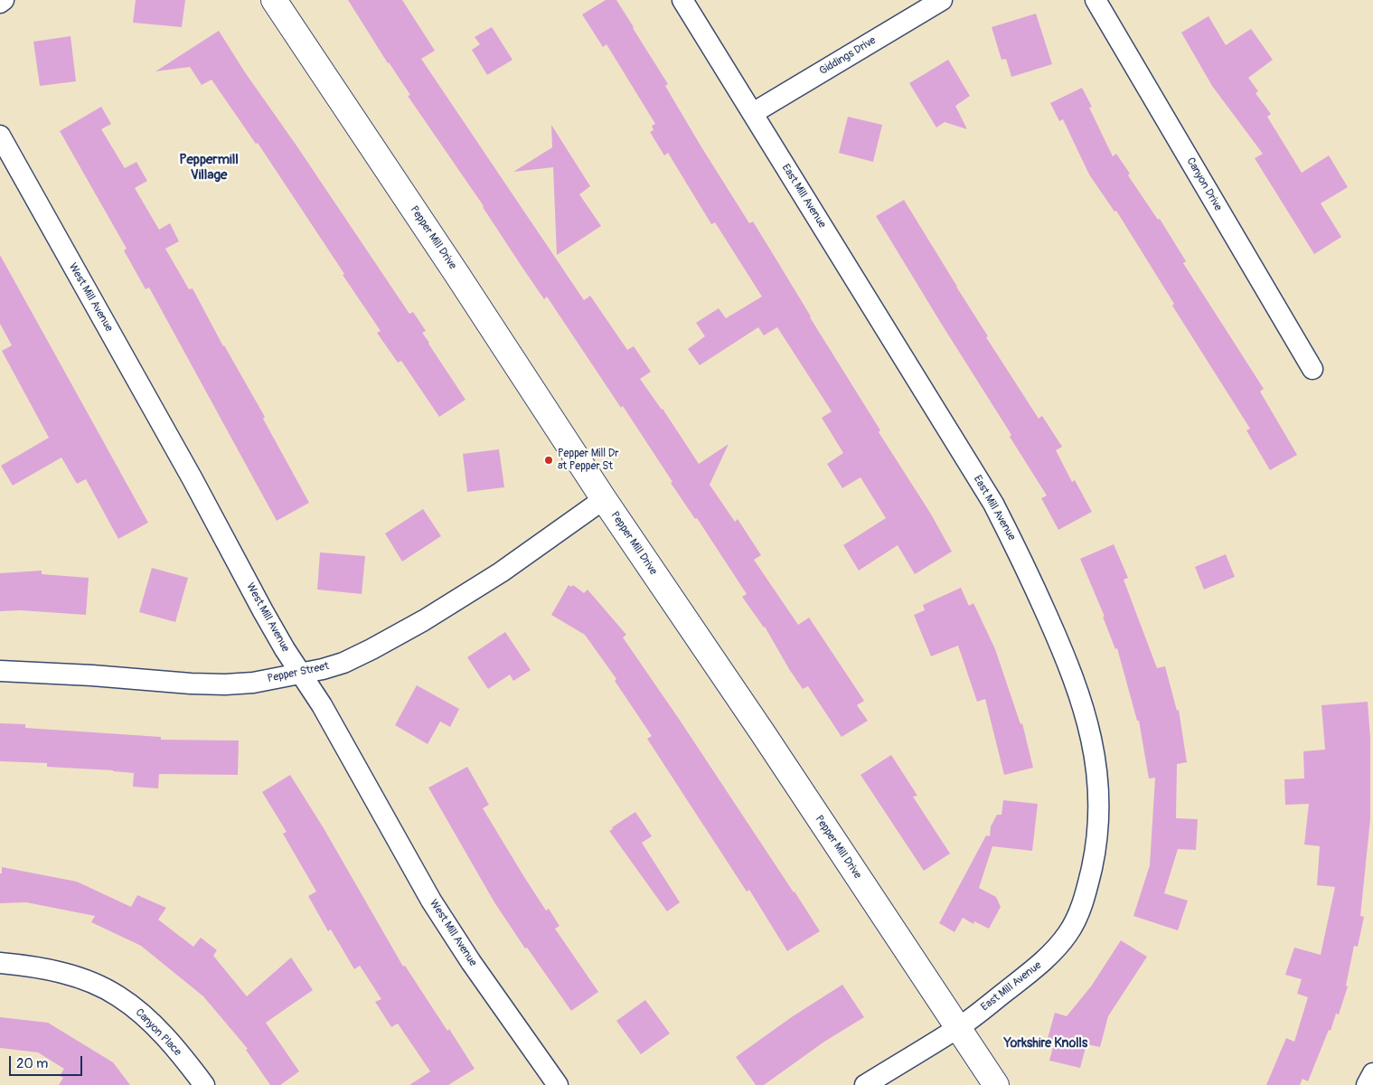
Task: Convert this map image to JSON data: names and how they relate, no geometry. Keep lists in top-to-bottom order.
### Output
{
  "streets": {
    "street": [
      "Giddings Drive",
      "Canyon Drive",
      "East Mill Avenue",
      "Pepper Mill Drive",
      "West Mill Avenue",
      "Pepper Street",
      "Canyon Place"
    ]
  },
  "crossings": [
    ["Giddings Drive", "East Mill Avenue"],
    ["East Mill Avenue", "Pepper Mill Drive"],
    ["Pepper Mill Drive", "Pepper Street"],
    ["West Mill Avenue", "Pepper Street"]
  ],
  "districts": ["Peppermill Village", "Yorkshire Knolls"],
  "places": ["Pepper Mill Dr at Pepper St"],
  "scale_bar": "20 m"
}
